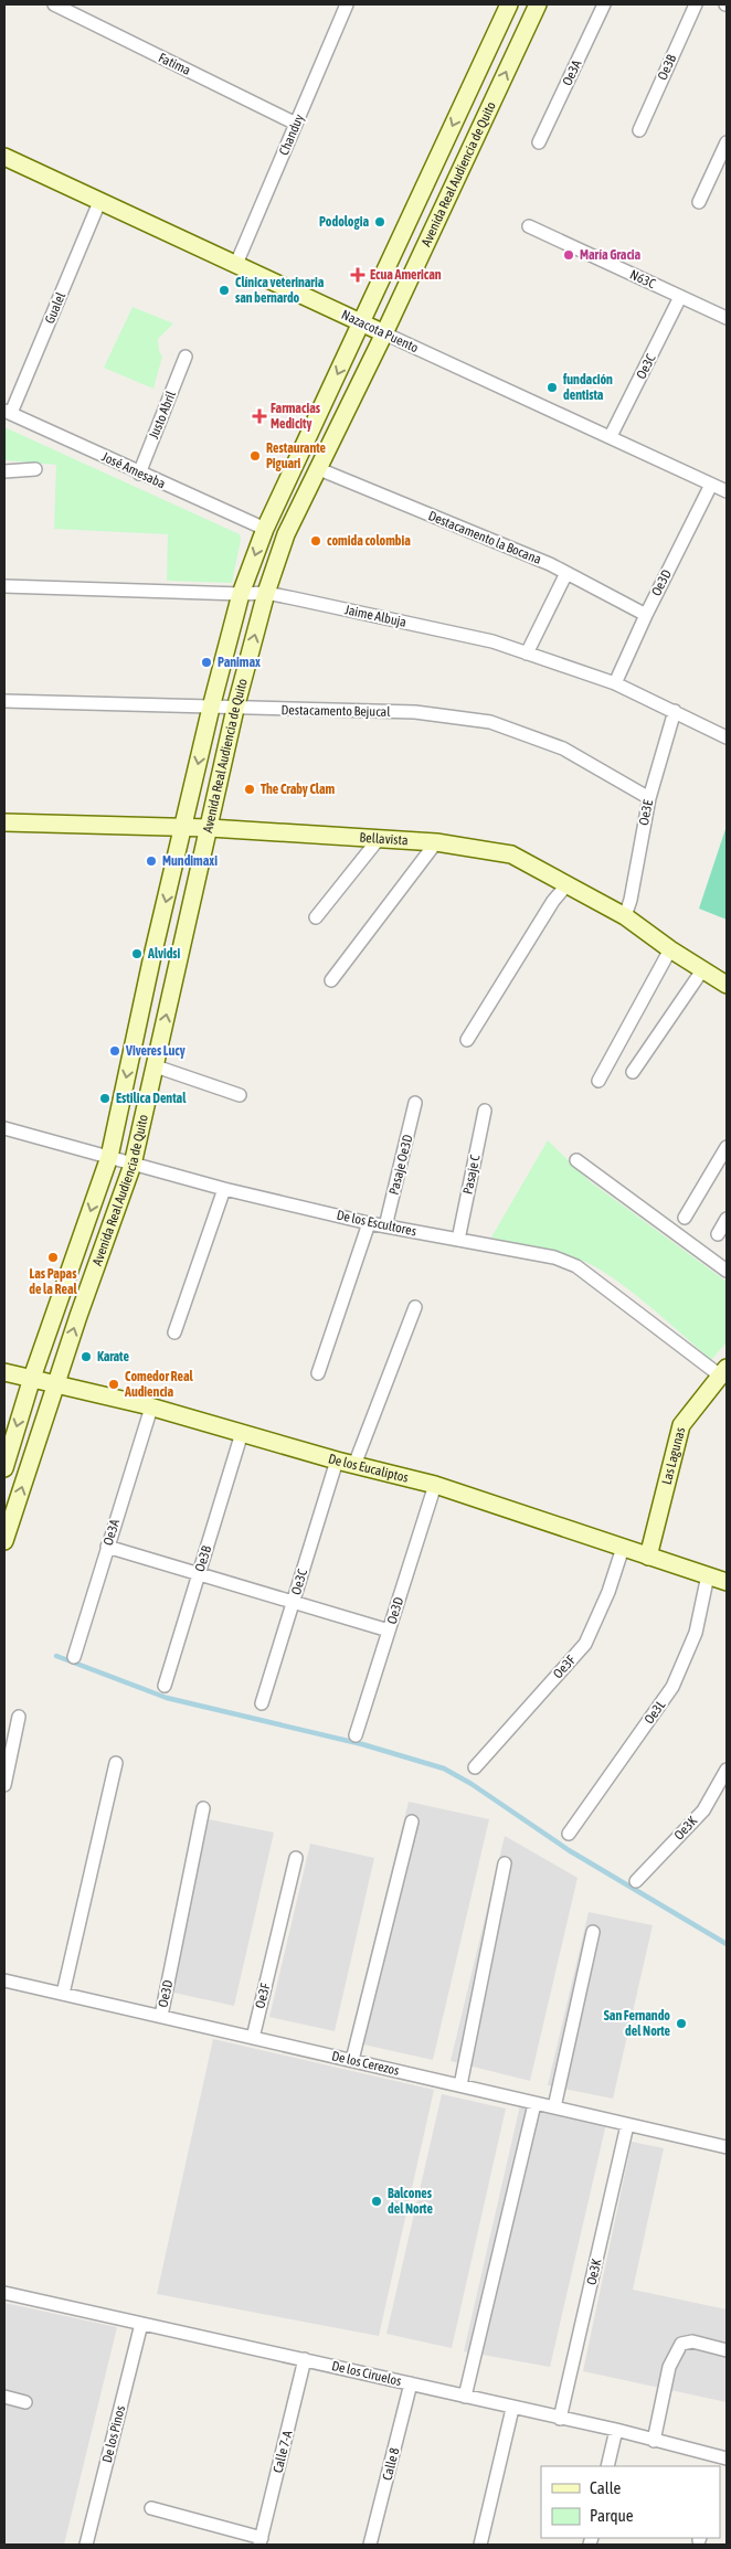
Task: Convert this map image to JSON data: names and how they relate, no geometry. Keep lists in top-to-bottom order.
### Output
{
  "streets": {
    "main road": [
      "Avenida Real Audiencia de Quito",
      "Nazacota Puento",
      "Bellavista",
      "Las Lagunas",
      "De los Eucaliptos"
    ],
    "street": [
      "Fatima",
      "Oe3B",
      "Oe3A",
      "Chanduy",
      "N63C",
      "Gualel",
      "Oe3C",
      "Justo Abril",
      "José Amesaba",
      "Destacamento la Bocana",
      "Oe3D",
      "Jaime Albuja",
      "Destacamento Bejucal",
      "Oe3E",
      "Pasaje Oe3D",
      "Pasaje C",
      "De los Escultores",
      "Oe3F",
      "Oe3L",
      "Oe3K",
      "De los Cerezos",
      "De los Ciruelos",
      "De los Pinos",
      "Calle 7-A",
      "Calle 8"
    ]
  },
  "crossings": [
    ["Fatima", "Chanduy"],
    ["Oe3B", "De los Eucaliptos"],
    ["Oe3A", "De los Eucaliptos"],
    ["Chanduy", "Nazacota Puento"],
    ["Avenida Real Audiencia de Quito", "Nazacota Puento"],
    ["Avenida Real Audiencia de Quito", "José Amesaba"],
    ["Avenida Real Audiencia de Quito", "Destacamento la Bocana"],
    ["Avenida Real Audiencia de Quito", "Jaime Albuja"],
    ["Avenida Real Audiencia de Quito", "Destacamento Bejucal"],
    ["Avenida Real Audiencia de Quito", "Bellavista"],
    ["Avenida Real Audiencia de Quito", "De los Escultores"],
    ["Avenida Real Audiencia de Quito", "De los Eucaliptos"],
    ["N63C", "Oe3C"],
    ["Gualel", "Nazacota Puento"],
    ["Gualel", "José Amesaba"],
    ["Nazacota Puento", "Oe3C"],
    ["Nazacota Puento", "Oe3D"],
    ["Oe3C", "De los Eucaliptos"],
    ["Justo Abril", "José Amesaba"],
    ["Destacamento la Bocana", "Oe3D"],
    ["Oe3D", "Jaime Albuja"],
    ["Oe3D", "De los Eucaliptos"],
    ["Oe3D", "De los Cerezos"],
    ["Jaime Albuja", "Oe3E"],
    ["Destacamento Bejucal", "Oe3E"],
    ["Oe3E", "Bellavista"],
    ["Pasaje Oe3D", "De los Escultores"],
    ["Pasaje C", "De los Escultores"],
    ["De los Escultores", "Las Lagunas"],
    ["Las Lagunas", "De los Eucaliptos"],
    ["De los Eucaliptos", "Oe3F"],
    ["De los Eucaliptos", "Oe3L"],
    ["Oe3F", "De los Cerezos"],
    ["Oe3K", "De los Cerezos"],
    ["Oe3K", "De los Ciruelos"],
    ["De los Ciruelos", "De los Pinos"],
    ["De los Ciruelos", "Calle 7-A"],
    ["De los Ciruelos", "Calle 8"]
  ],
  "places": {
    "other": [
      "Podologia",
      "María Gracia",
      "Clínica veterinaria san bernardo",
      "fundación dentista",
      "Restaurante Piguari",
      "comida colombia",
      "Panimax",
      "The Craby Clam",
      "Mundimaxi",
      "Alvidsi",
      "Viveres Lucy",
      "Estilica Dental",
      "Las Papas de la Real",
      "Karate",
      "Comedor Real Audiencia",
      "San Fernando del Norte",
      "Balcones del Norte"
    ],
    "health": ["Ecua American", "Farmacias Medicity"]
  },
  "legend": ["Calle", "Parque"]
}
